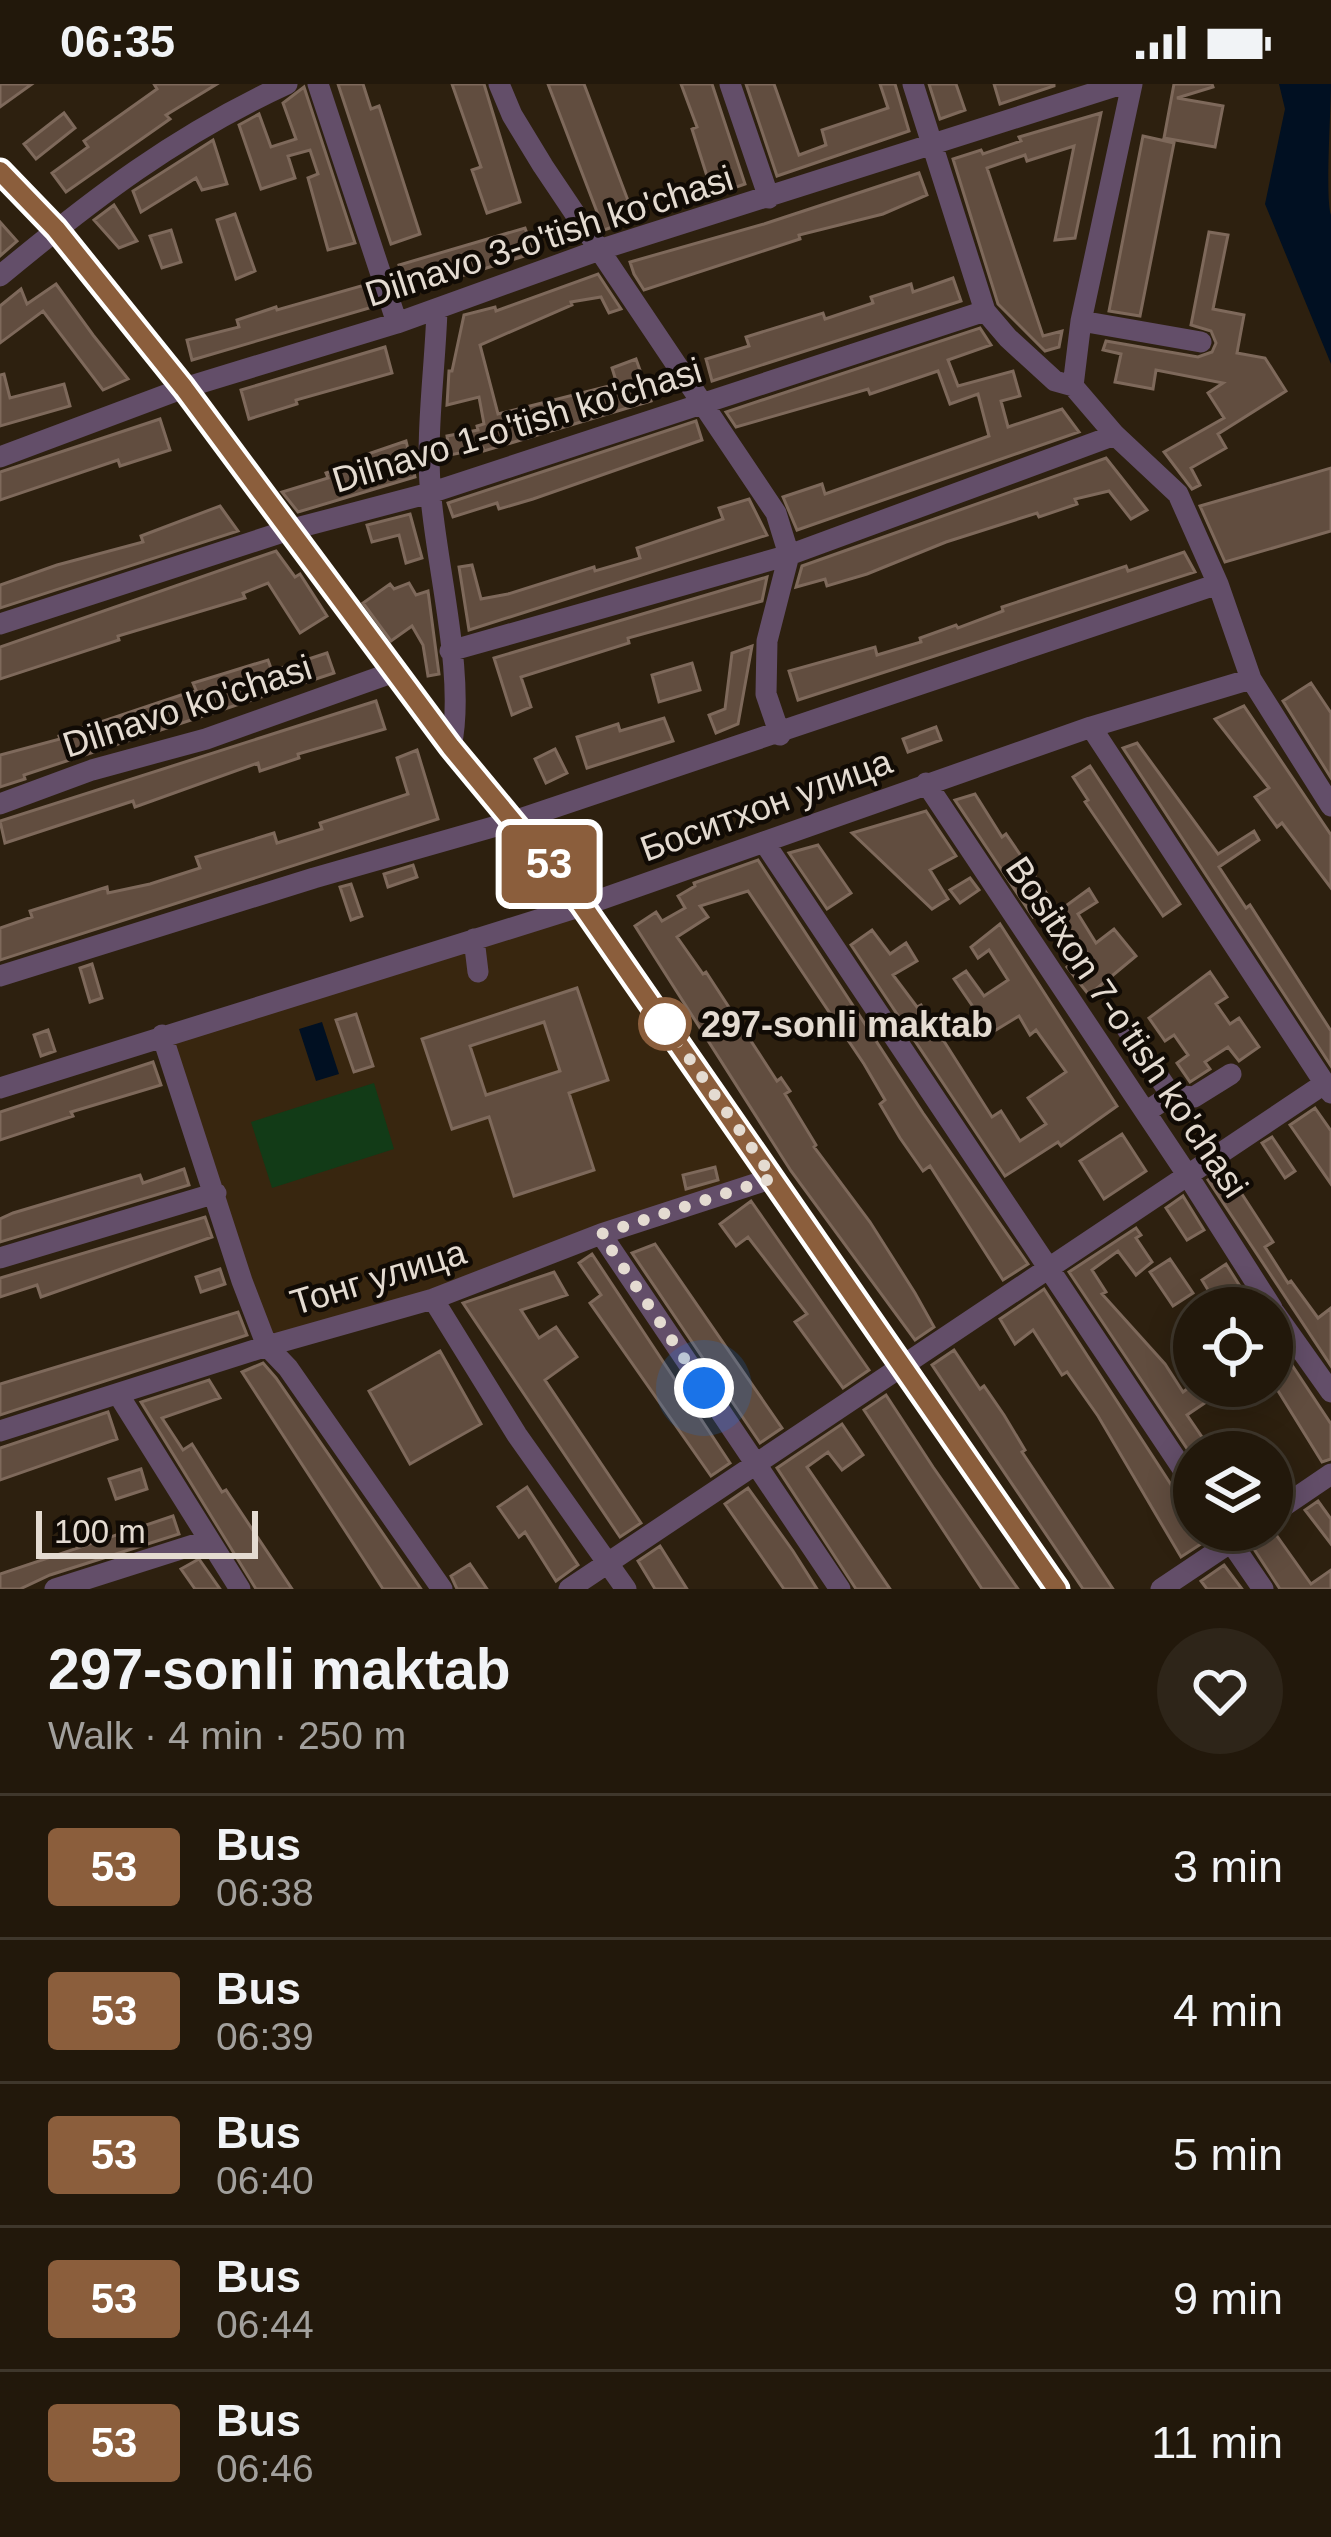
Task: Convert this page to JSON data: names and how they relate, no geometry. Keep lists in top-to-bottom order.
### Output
{
  "streets": {
    "street": [
      "Dilnavo 3-o'tish ko'chasi",
      "Dilnavo 1-o'tish ko'chasi",
      "Dilnavo ko'chasi",
      "Боситхон улица",
      "Bositxon 7-o'tish ko'chasi",
      "Тонг улица"
    ]
  },
  "crossings": [
    ["Боситхон улица", "Bositxon 7-o'tish ko'chasi"]
  ],
  "places": ["297-sonli maktab"],
  "lines": ["bus line 53"],
  "scale_bar": "100 m",
  "page": {
    "status": "06:35",
    "on_map": "53",
    "scale": "100 m",
    "heading": ["297-sonli maktab", "Walk · 4 min · 250 m"],
    "list": [
      {
        "mark": "53",
        "name": "Bus",
        "note": "06:38",
        "value": "3 min"
      },
      {
        "mark": "53",
        "name": "Bus",
        "note": "06:39",
        "value": "4 min"
      },
      {
        "mark": "53",
        "name": "Bus",
        "note": "06:40",
        "value": "5 min"
      },
      {
        "mark": "53",
        "name": "Bus",
        "note": "06:44",
        "value": "9 min"
      },
      {
        "mark": "53",
        "name": "Bus",
        "note": "06:46",
        "value": "11 min"
      }
    ]
  }
}
